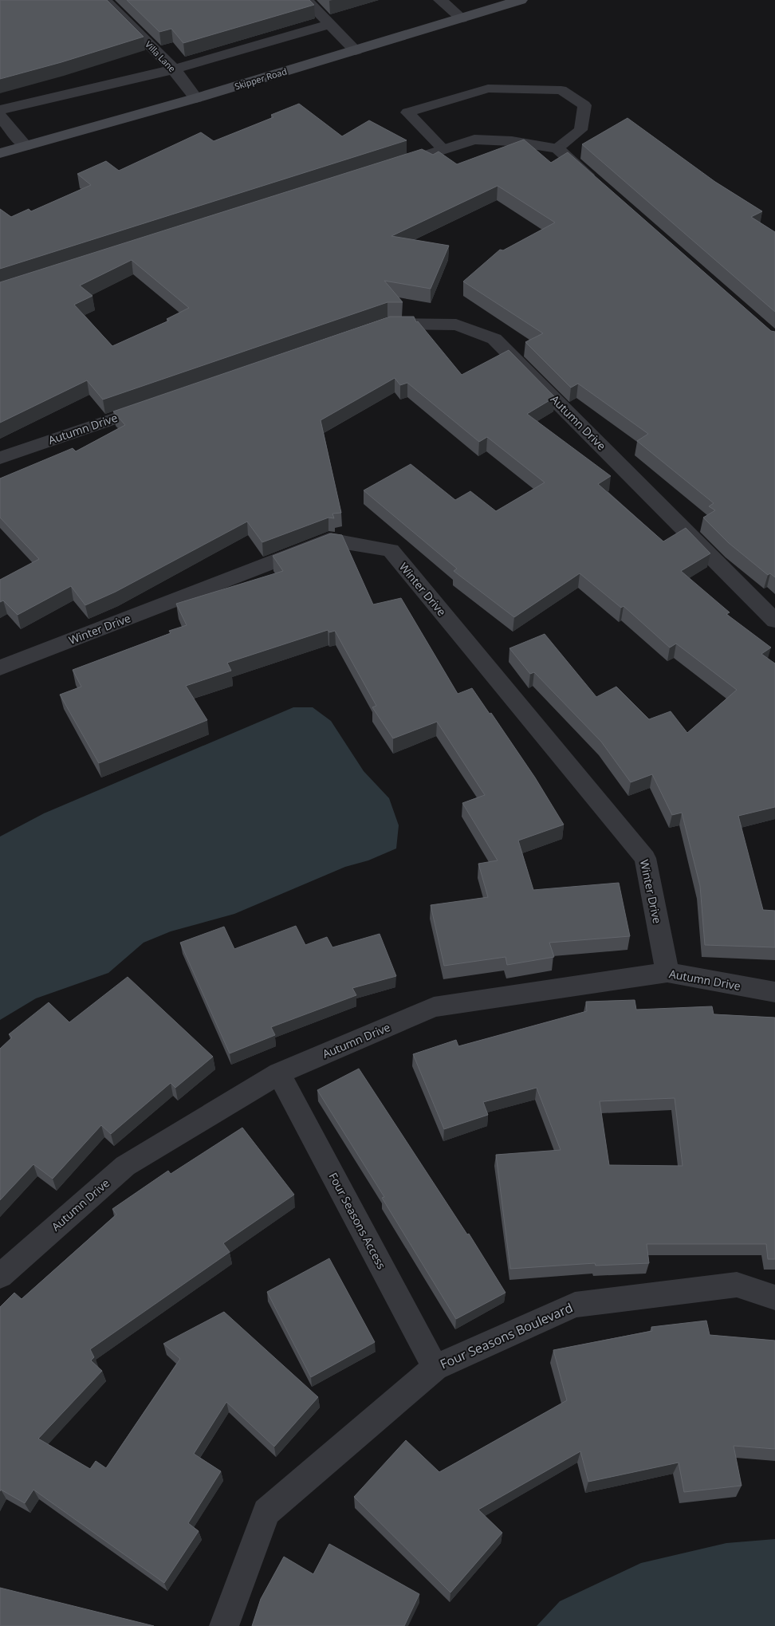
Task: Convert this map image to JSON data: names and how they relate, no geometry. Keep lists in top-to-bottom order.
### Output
{
  "streets": {
    "street": [
      "Villa Lane",
      "Skipper Road",
      "Autumn Drive",
      "Winter Drive",
      "Four Seasons Access",
      "Four Seasons Boulevard"
    ]
  },
  "crossings": [
    ["Villa Lane", "Skipper Road"],
    ["Autumn Drive", "Winter Drive"],
    ["Autumn Drive", "Four Seasons Access"],
    ["Four Seasons Access", "Four Seasons Boulevard"]
  ]
}
